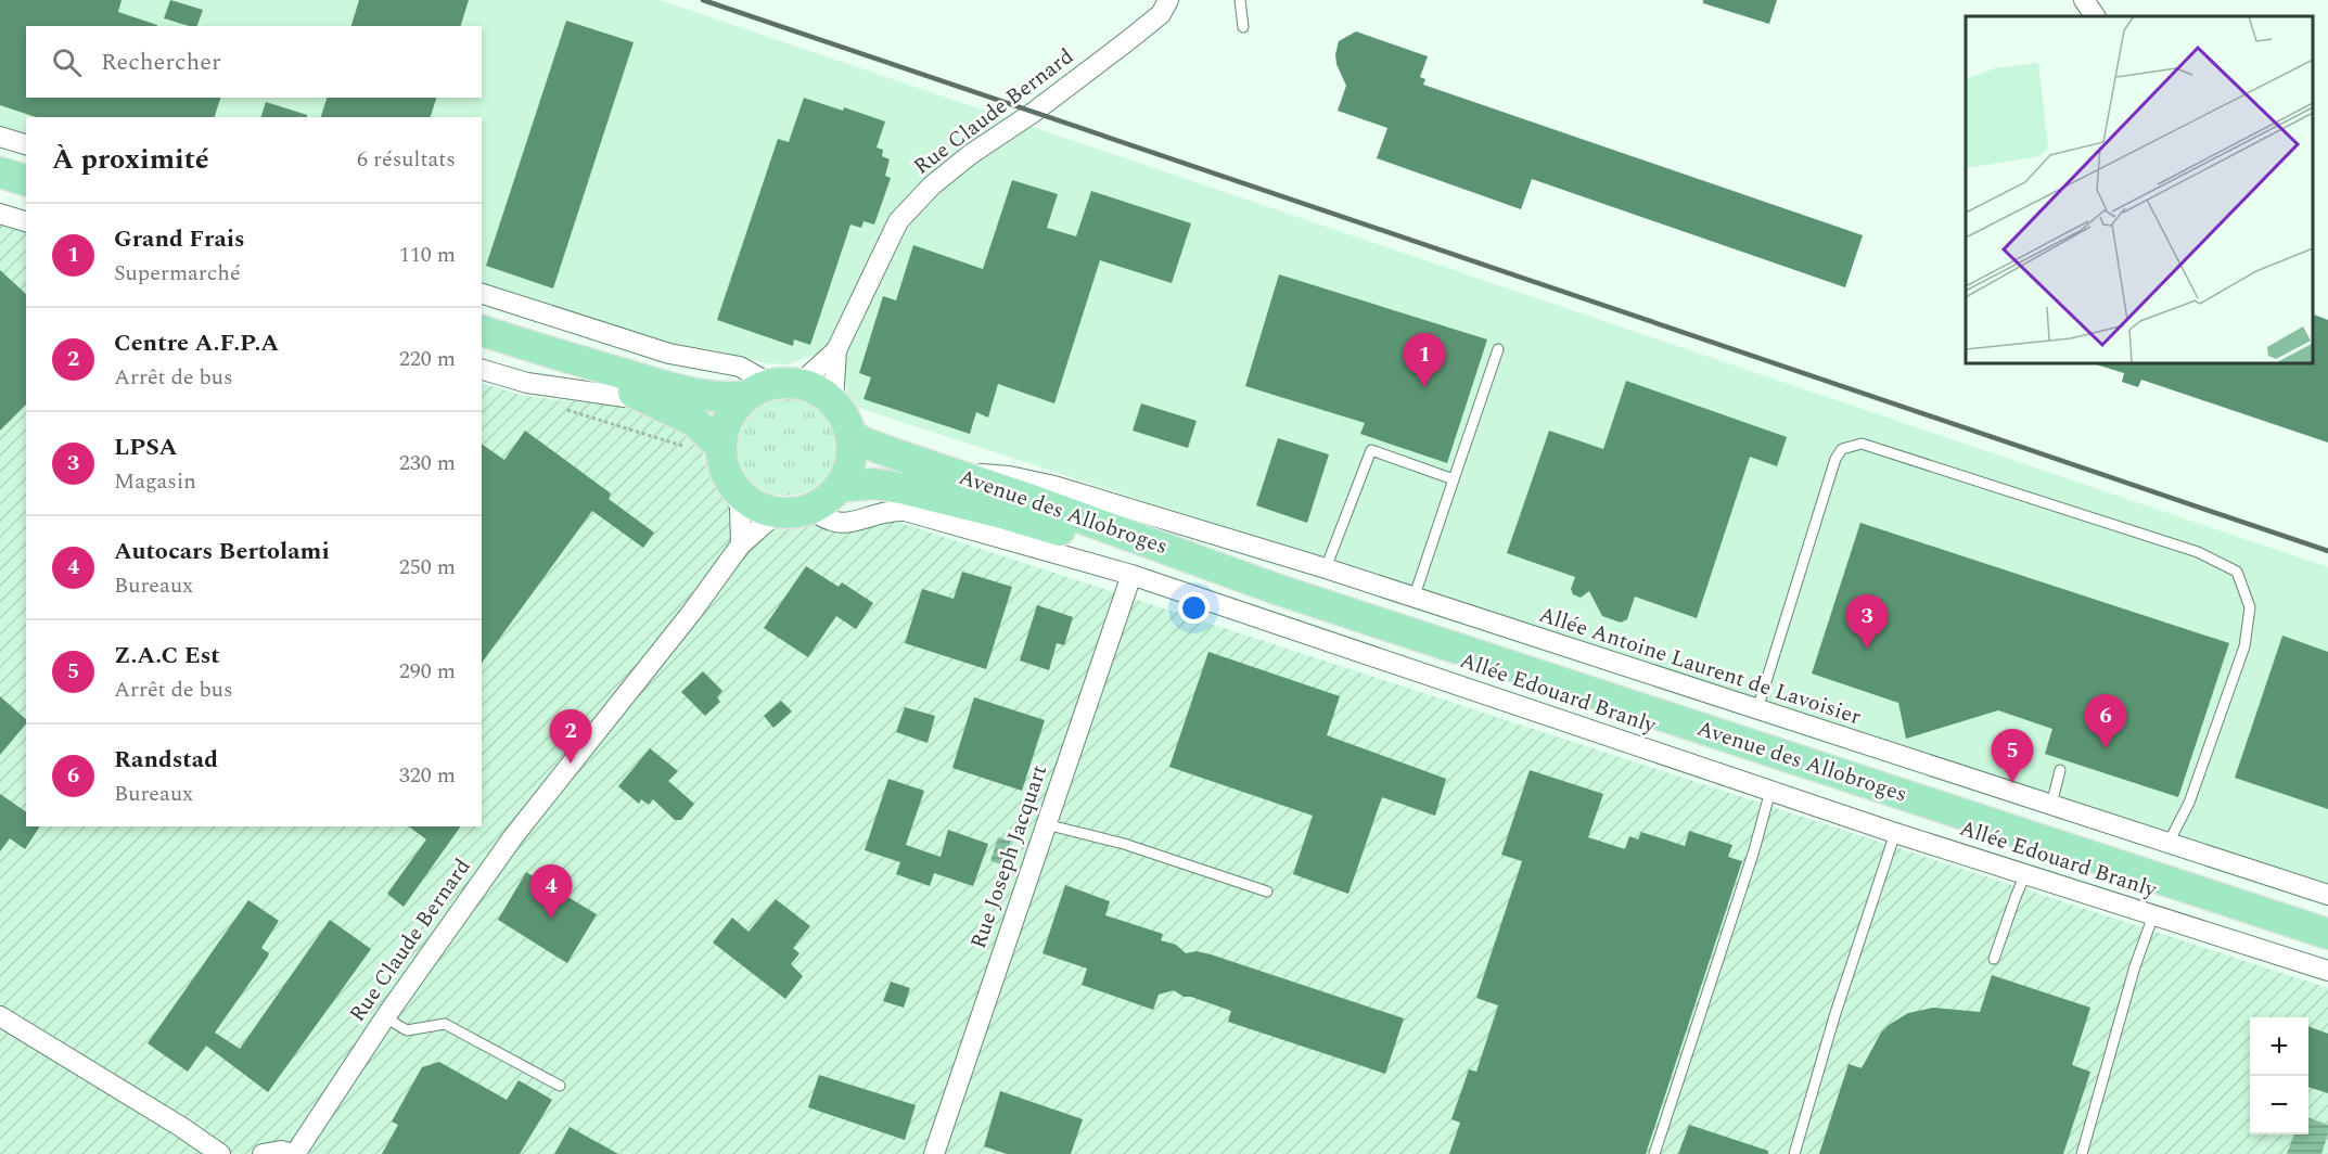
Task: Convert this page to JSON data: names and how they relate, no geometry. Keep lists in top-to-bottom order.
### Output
{
  "streets": {
    "main road": ["Avenue des Allobroges"],
    "street": [
      "Rue Claude Bernard",
      "Allée Antoine Laurent de Lavoisier",
      "Allée Edouard Branly",
      "Rue Joseph Jacquart"
    ]
  },
  "crossings": [
    ["Rue Claude Bernard", "Avenue des Allobroges"],
    ["Rue Claude Bernard", "Allée Edouard Branly"],
    ["Avenue des Allobroges", "Allée Antoine Laurent de Lavoisier"],
    ["Avenue des Allobroges", "Allée Edouard Branly"],
    ["Allée Edouard Branly", "Rue Joseph Jacquart"]
  ],
  "page": {
    "search": "Rechercher",
    "heading": ["À proximité", "6 résultats"],
    "list": [
      {
        "mark": "1",
        "name": "Grand Frais",
        "note": "Supermarché",
        "value": "110 m"
      },
      {
        "mark": "2",
        "name": "Centre A.F.P.A",
        "note": "Arrêt de bus",
        "value": "220 m"
      },
      {
        "mark": "3",
        "name": "LPSA",
        "note": "Magasin",
        "value": "230 m"
      },
      {
        "mark": "4",
        "name": "Autocars Bertolami",
        "note": "Bureaux",
        "value": "250 m"
      },
      {
        "mark": "5",
        "name": "Z.A.C Est",
        "note": "Arrêt de bus",
        "value": "290 m"
      },
      {
        "mark": "6",
        "name": "Randstad",
        "note": "Bureaux",
        "value": "320 m"
      }
    ],
    "pins": [
      "1",
      "3",
      "6",
      "2",
      "5",
      "4"
    ],
    "map_buttons": ["+", "−"]
  }
}
